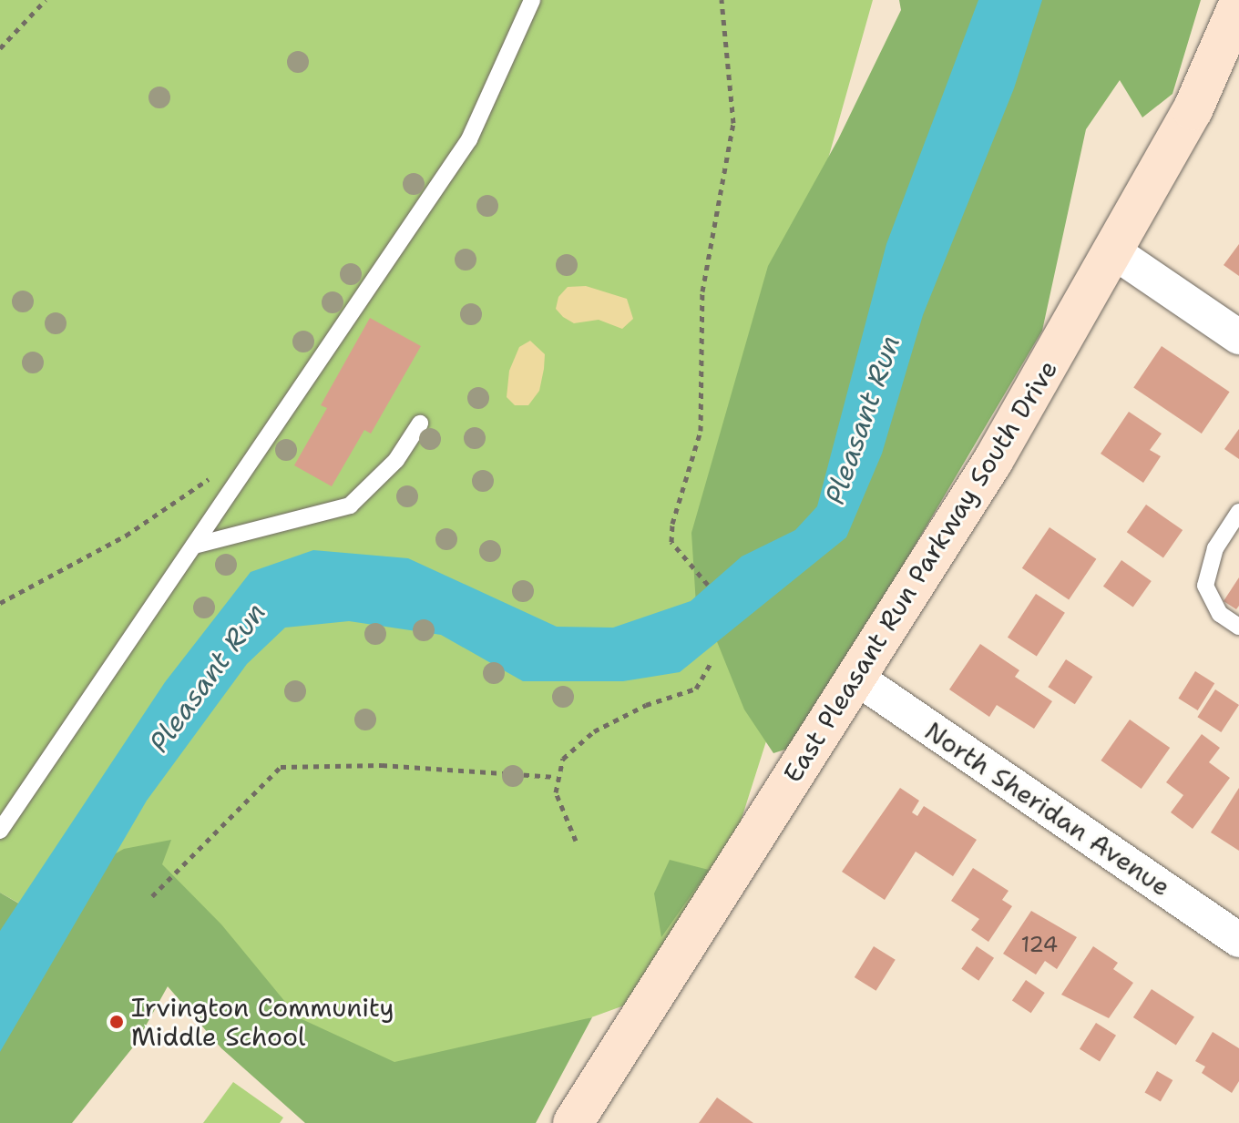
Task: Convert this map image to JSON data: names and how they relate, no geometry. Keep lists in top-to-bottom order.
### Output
{
  "streets": {
    "street": ["East Pleasant Run Parkway South Drive", "North Sheridan Avenue"]
  },
  "crossings": [
    ["East Pleasant Run Parkway South Drive", "North Sheridan Avenue"]
  ],
  "water": ["Pleasant Run"],
  "places": ["Irvington Community Middle School"],
  "house_numbers": ["124"]
}
